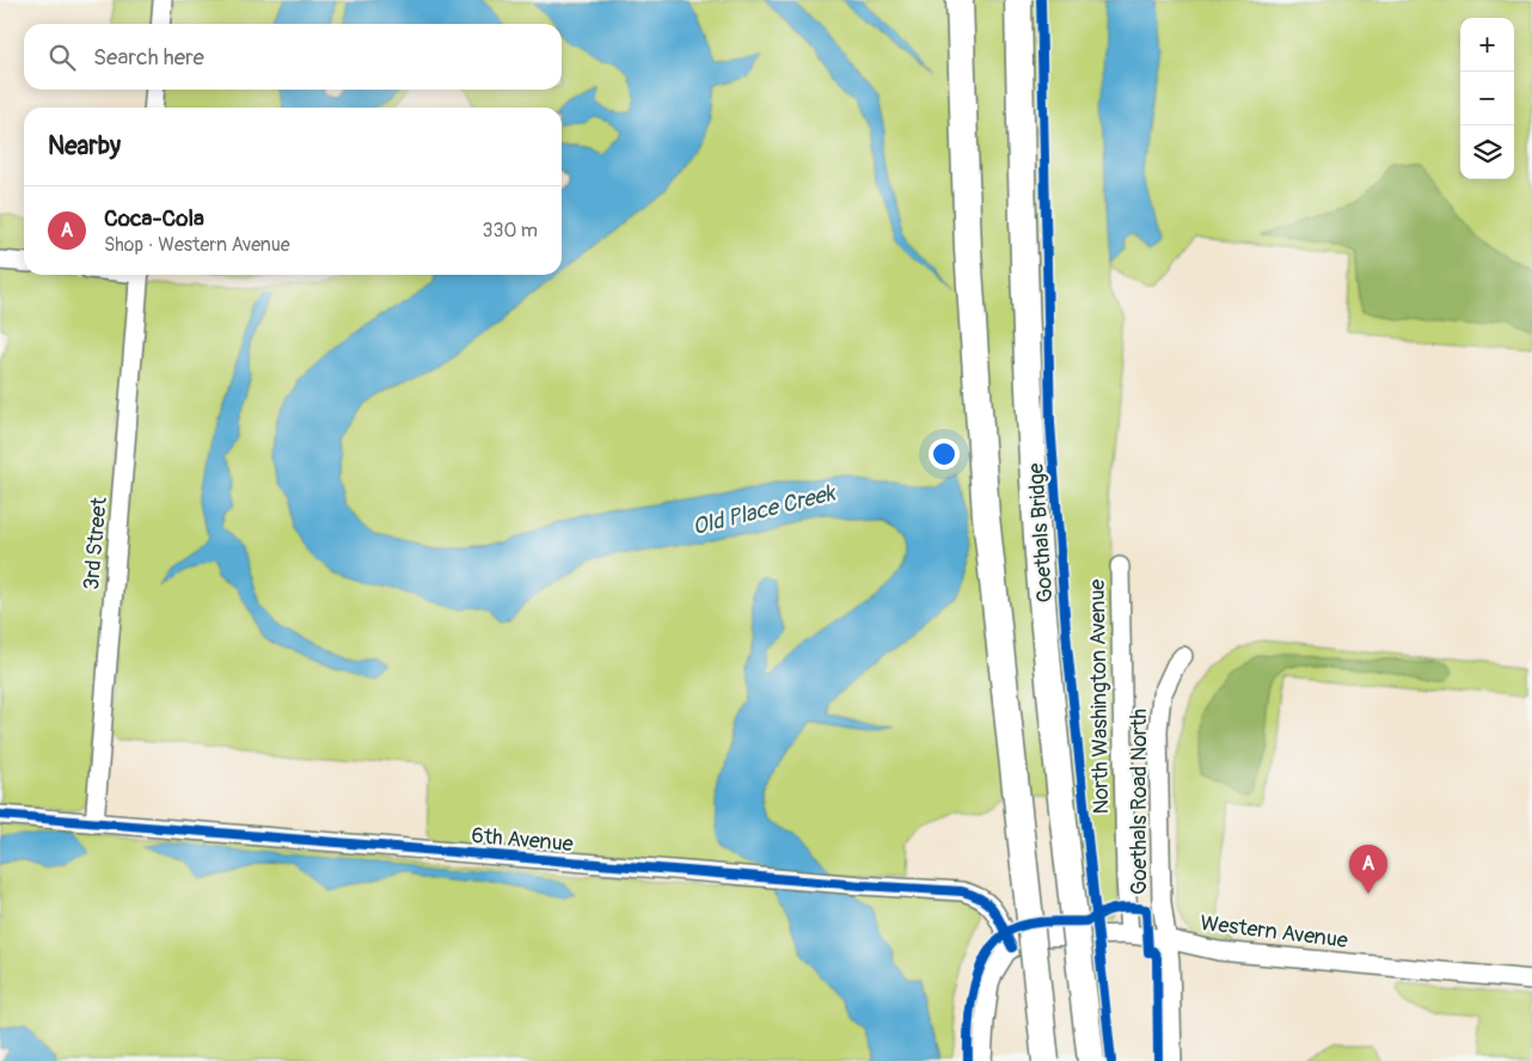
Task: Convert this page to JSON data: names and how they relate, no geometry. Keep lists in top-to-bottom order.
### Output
{
  "streets": {
    "highway": ["Goethals Bridge"],
    "street": [
      "3rd Street",
      "North Washington Avenue",
      "Goethals Road North",
      "6th Avenue",
      "Western Avenue"
    ]
  },
  "crossings": [
    ["3rd Street", "6th Avenue"],
    ["North Washington Avenue", "Western Avenue"],
    ["Goethals Road North", "Western Avenue"],
    ["6th Avenue", "Western Avenue"]
  ],
  "water": ["Old Place Creek"],
  "page": {
    "map_buttons": ["+", "−"],
    "search": "Search here",
    "heading": "Nearby",
    "list": [
      {
        "mark": "A",
        "name": "Coca-Cola",
        "note": "Shop · Western Avenue",
        "value": "330 m"
      }
    ],
    "pins": "A"
  }
}
